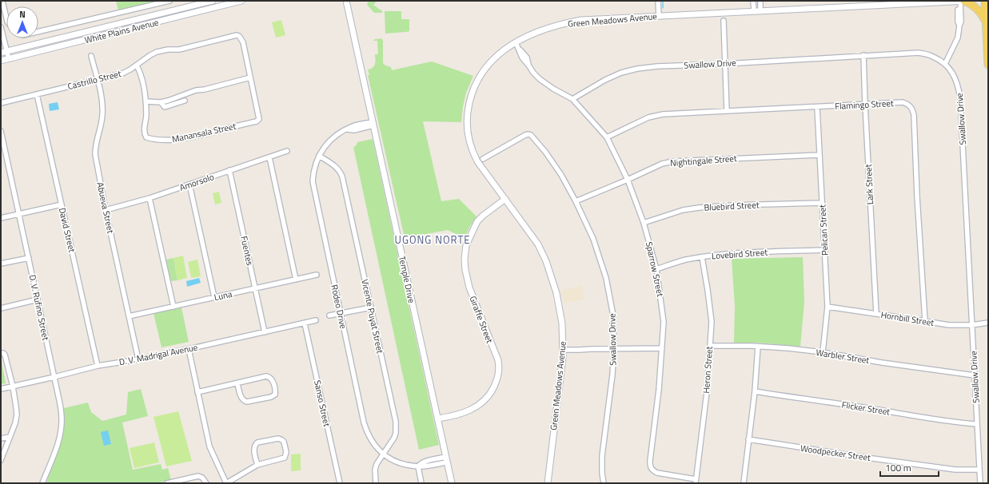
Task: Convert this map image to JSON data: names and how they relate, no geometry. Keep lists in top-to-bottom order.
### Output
{
  "streets": {
    "street": [
      "Green Meadows Avenue",
      "White Plains Avenue",
      "Swallow Drive",
      "Castrillo Street",
      "Flamingo Street",
      "Manansala Street",
      "Nightingale Street",
      "Amorsolo",
      "Lark Street",
      "Bluebird Street",
      "Abueva Street",
      "David Street",
      "Pelican Street",
      "Fuentes",
      "Lovebird Street",
      "Sparrow Street",
      "Temple Drive",
      "Luna",
      "Rodeo Drive",
      "D. V. Rufino Street",
      "Vicente Puyat Street",
      "Hornbill Street",
      "Giraffe Street",
      "D. V. Madrigal Avenue",
      "Warbler Street",
      "Heron Street",
      "Sanso Street",
      "Flicker Street",
      "Woodpecker Street"
    ]
  },
  "crossings": [
    ["Green Meadows Avenue", "Sparrow Street"],
    ["Green Meadows Avenue", "Giraffe Street"],
    ["Swallow Drive", "Nightingale Street"],
    ["Swallow Drive", "Lark Street"],
    ["Swallow Drive", "Sparrow Street"],
    ["Swallow Drive", "Hornbill Street"],
    ["Swallow Drive", "Warbler Street"],
    ["Swallow Drive", "Flicker Street"],
    ["Swallow Drive", "Woodpecker Street"],
    ["Castrillo Street", "Manansala Street"],
    ["Castrillo Street", "Abueva Street"],
    ["Castrillo Street", "David Street"],
    ["Flamingo Street", "Lark Street"],
    ["Flamingo Street", "Pelican Street"],
    ["Flamingo Street", "Sparrow Street"],
    ["Flamingo Street", "Hornbill Street"],
    ["Nightingale Street", "Pelican Street"],
    ["Nightingale Street", "Sparrow Street"],
    ["Amorsolo", "Abueva Street"],
    ["Amorsolo", "Fuentes"],
    ["Lark Street", "Hornbill Street"],
    ["Bluebird Street", "Pelican Street"],
    ["Bluebird Street", "Sparrow Street"],
    ["Abueva Street", "Luna"],
    ["Abueva Street", "D. V. Madrigal Avenue"],
    ["David Street", "D. V. Madrigal Avenue"],
    ["Pelican Street", "Lovebird Street"],
    ["Pelican Street", "Hornbill Street"],
    ["Pelican Street", "Warbler Street"],
    ["Fuentes", "Luna"],
    ["Fuentes", "D. V. Madrigal Avenue"],
    ["Lovebird Street", "Sparrow Street"],
    ["Lovebird Street", "Heron Street"],
    ["Sparrow Street", "Heron Street"],
    ["Temple Drive", "Rodeo Drive"],
    ["Temple Drive", "Giraffe Street"],
    ["Rodeo Drive", "Vicente Puyat Street"],
    ["D. V. Rufino Street", "D. V. Madrigal Avenue"],
    ["D. V. Madrigal Avenue", "Sanso Street"],
    ["Warbler Street", "Heron Street"]
  ],
  "districts": ["UGONG NORTE"],
  "scale_bar": "100 m",
  "north": "top"
}
